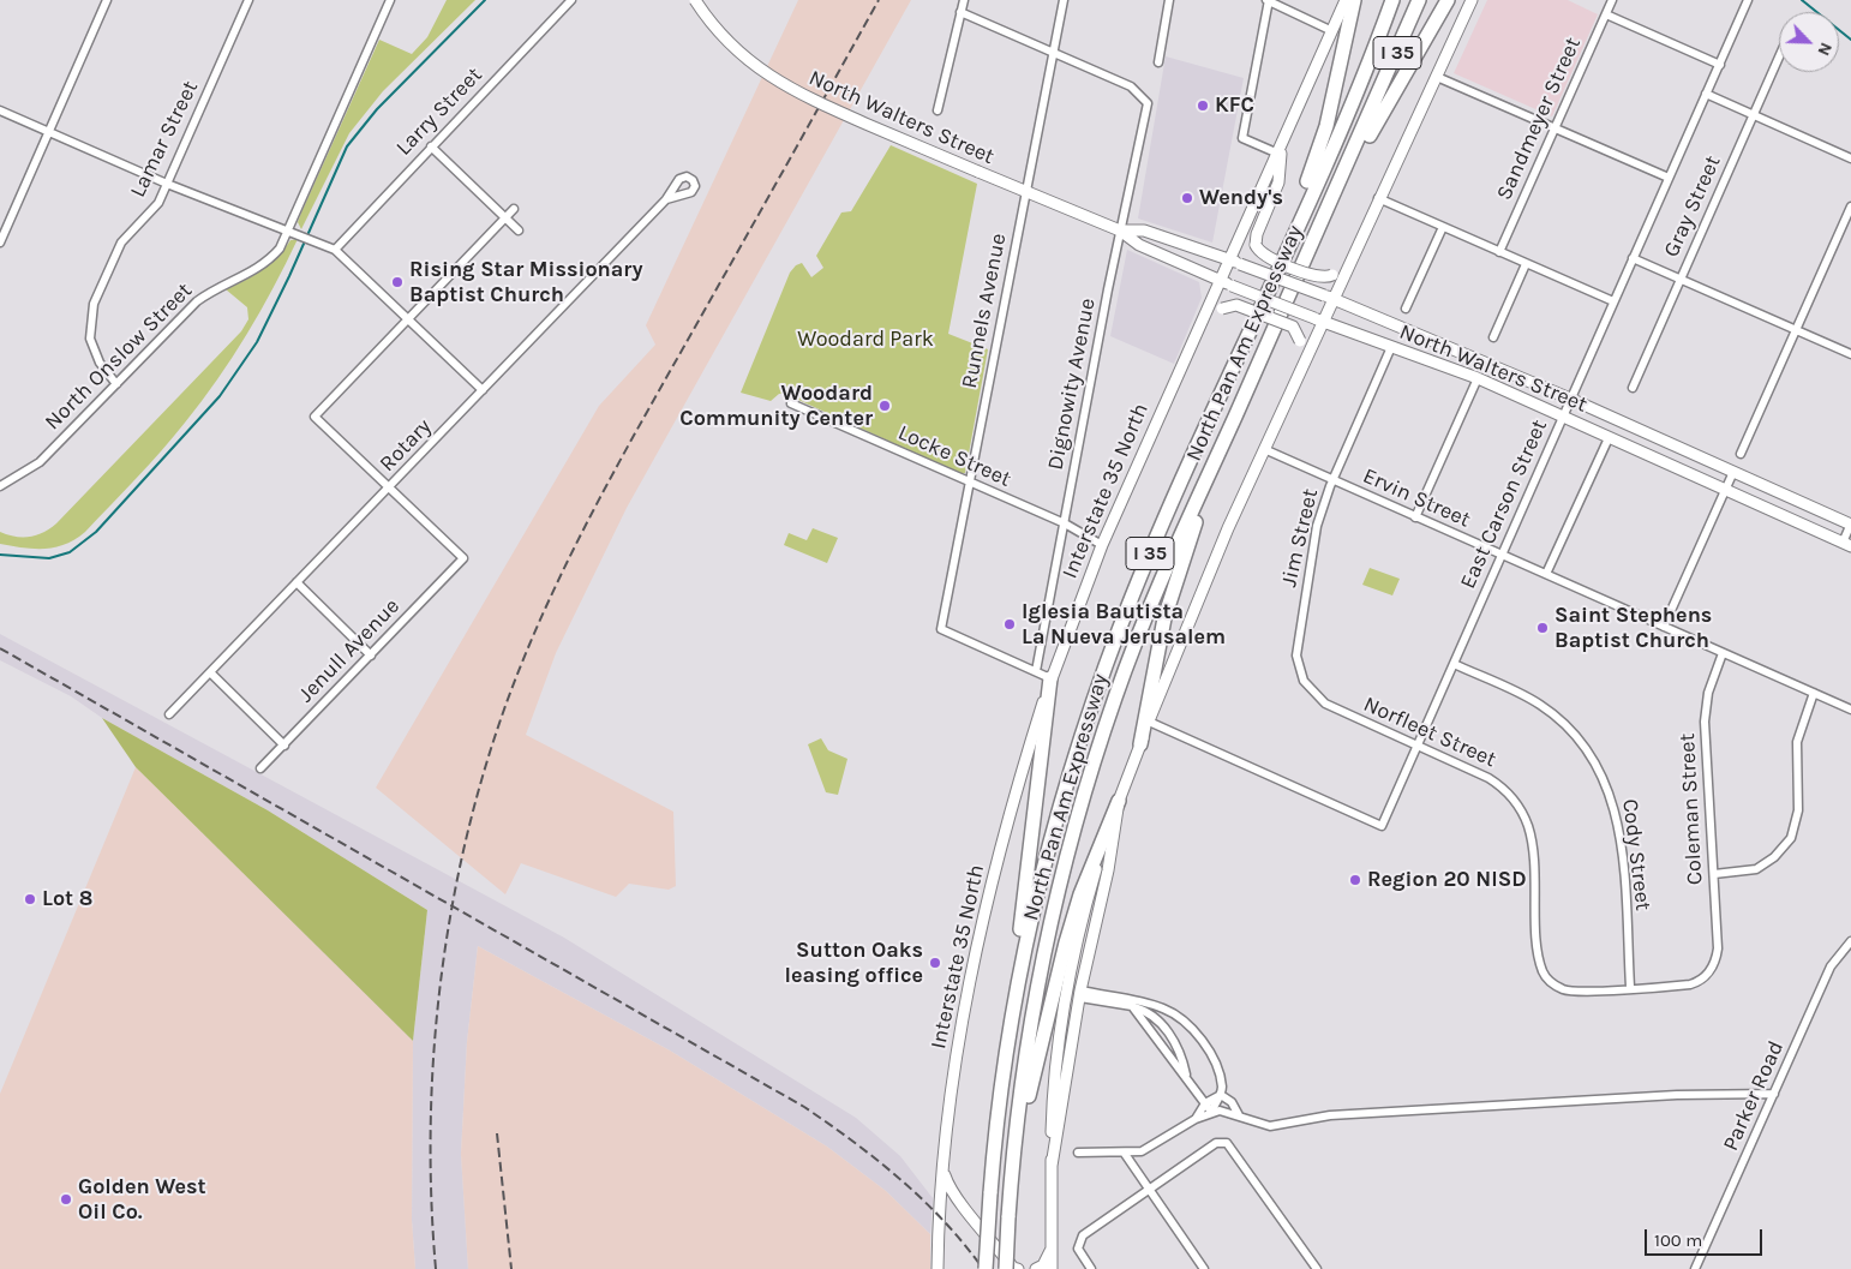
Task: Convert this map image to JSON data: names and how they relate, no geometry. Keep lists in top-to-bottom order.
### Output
{
  "streets": {
    "highway": ["I 35", "North Pan Am Expressway"],
    "main road": ["North Walters Street", "Interstate 35 North"],
    "street": [
      "Larry Street",
      "Sandmeyer Street",
      "Lamar Street",
      "Gray Street",
      "Runnels Avenue",
      "North Onslow Street",
      "Dignowity Avenue",
      "Rotary",
      "Locke Street",
      "Ervin Street",
      "East Carson Street",
      "Jim Street",
      "Jenull Avenue",
      "Norfleet Street",
      "Coleman Street",
      "Cody Street",
      "Parker Road"
    ]
  },
  "crossings": [
    ["North Walters Street", "Runnels Avenue"],
    ["North Walters Street", "Dignowity Avenue"],
    ["North Walters Street", "Interstate 35 North"],
    ["North Walters Street", "East Carson Street"],
    ["North Walters Street", "Jim Street"],
    ["Lamar Street", "North Onslow Street"],
    ["Runnels Avenue", "Dignowity Avenue"],
    ["Runnels Avenue", "Locke Street"],
    ["Dignowity Avenue", "Locke Street"],
    ["Rotary", "Jenull Avenue"],
    ["Locke Street", "Interstate 35 North"],
    ["Ervin Street", "East Carson Street"],
    ["Ervin Street", "Jim Street"],
    ["Ervin Street", "Coleman Street"],
    ["East Carson Street", "Norfleet Street"],
    ["East Carson Street", "Cody Street"],
    ["Jim Street", "Norfleet Street"],
    ["Norfleet Street", "Coleman Street"],
    ["Norfleet Street", "Cody Street"]
  ],
  "parks": ["Woodard Park"],
  "places": [
    "KFC",
    "Wendy's",
    "Rising Star Missionary Baptist Church",
    "Woodard Community Center",
    "Iglesia Bautista La Nueva Jerusalem",
    "Saint Stephens Baptist Church",
    "Region 20 NISD",
    "Lot 8",
    "Sutton Oaks leasing office",
    "Golden West Oil Co."
  ],
  "scale_bar": "100 m",
  "north": "bottom right"
}
